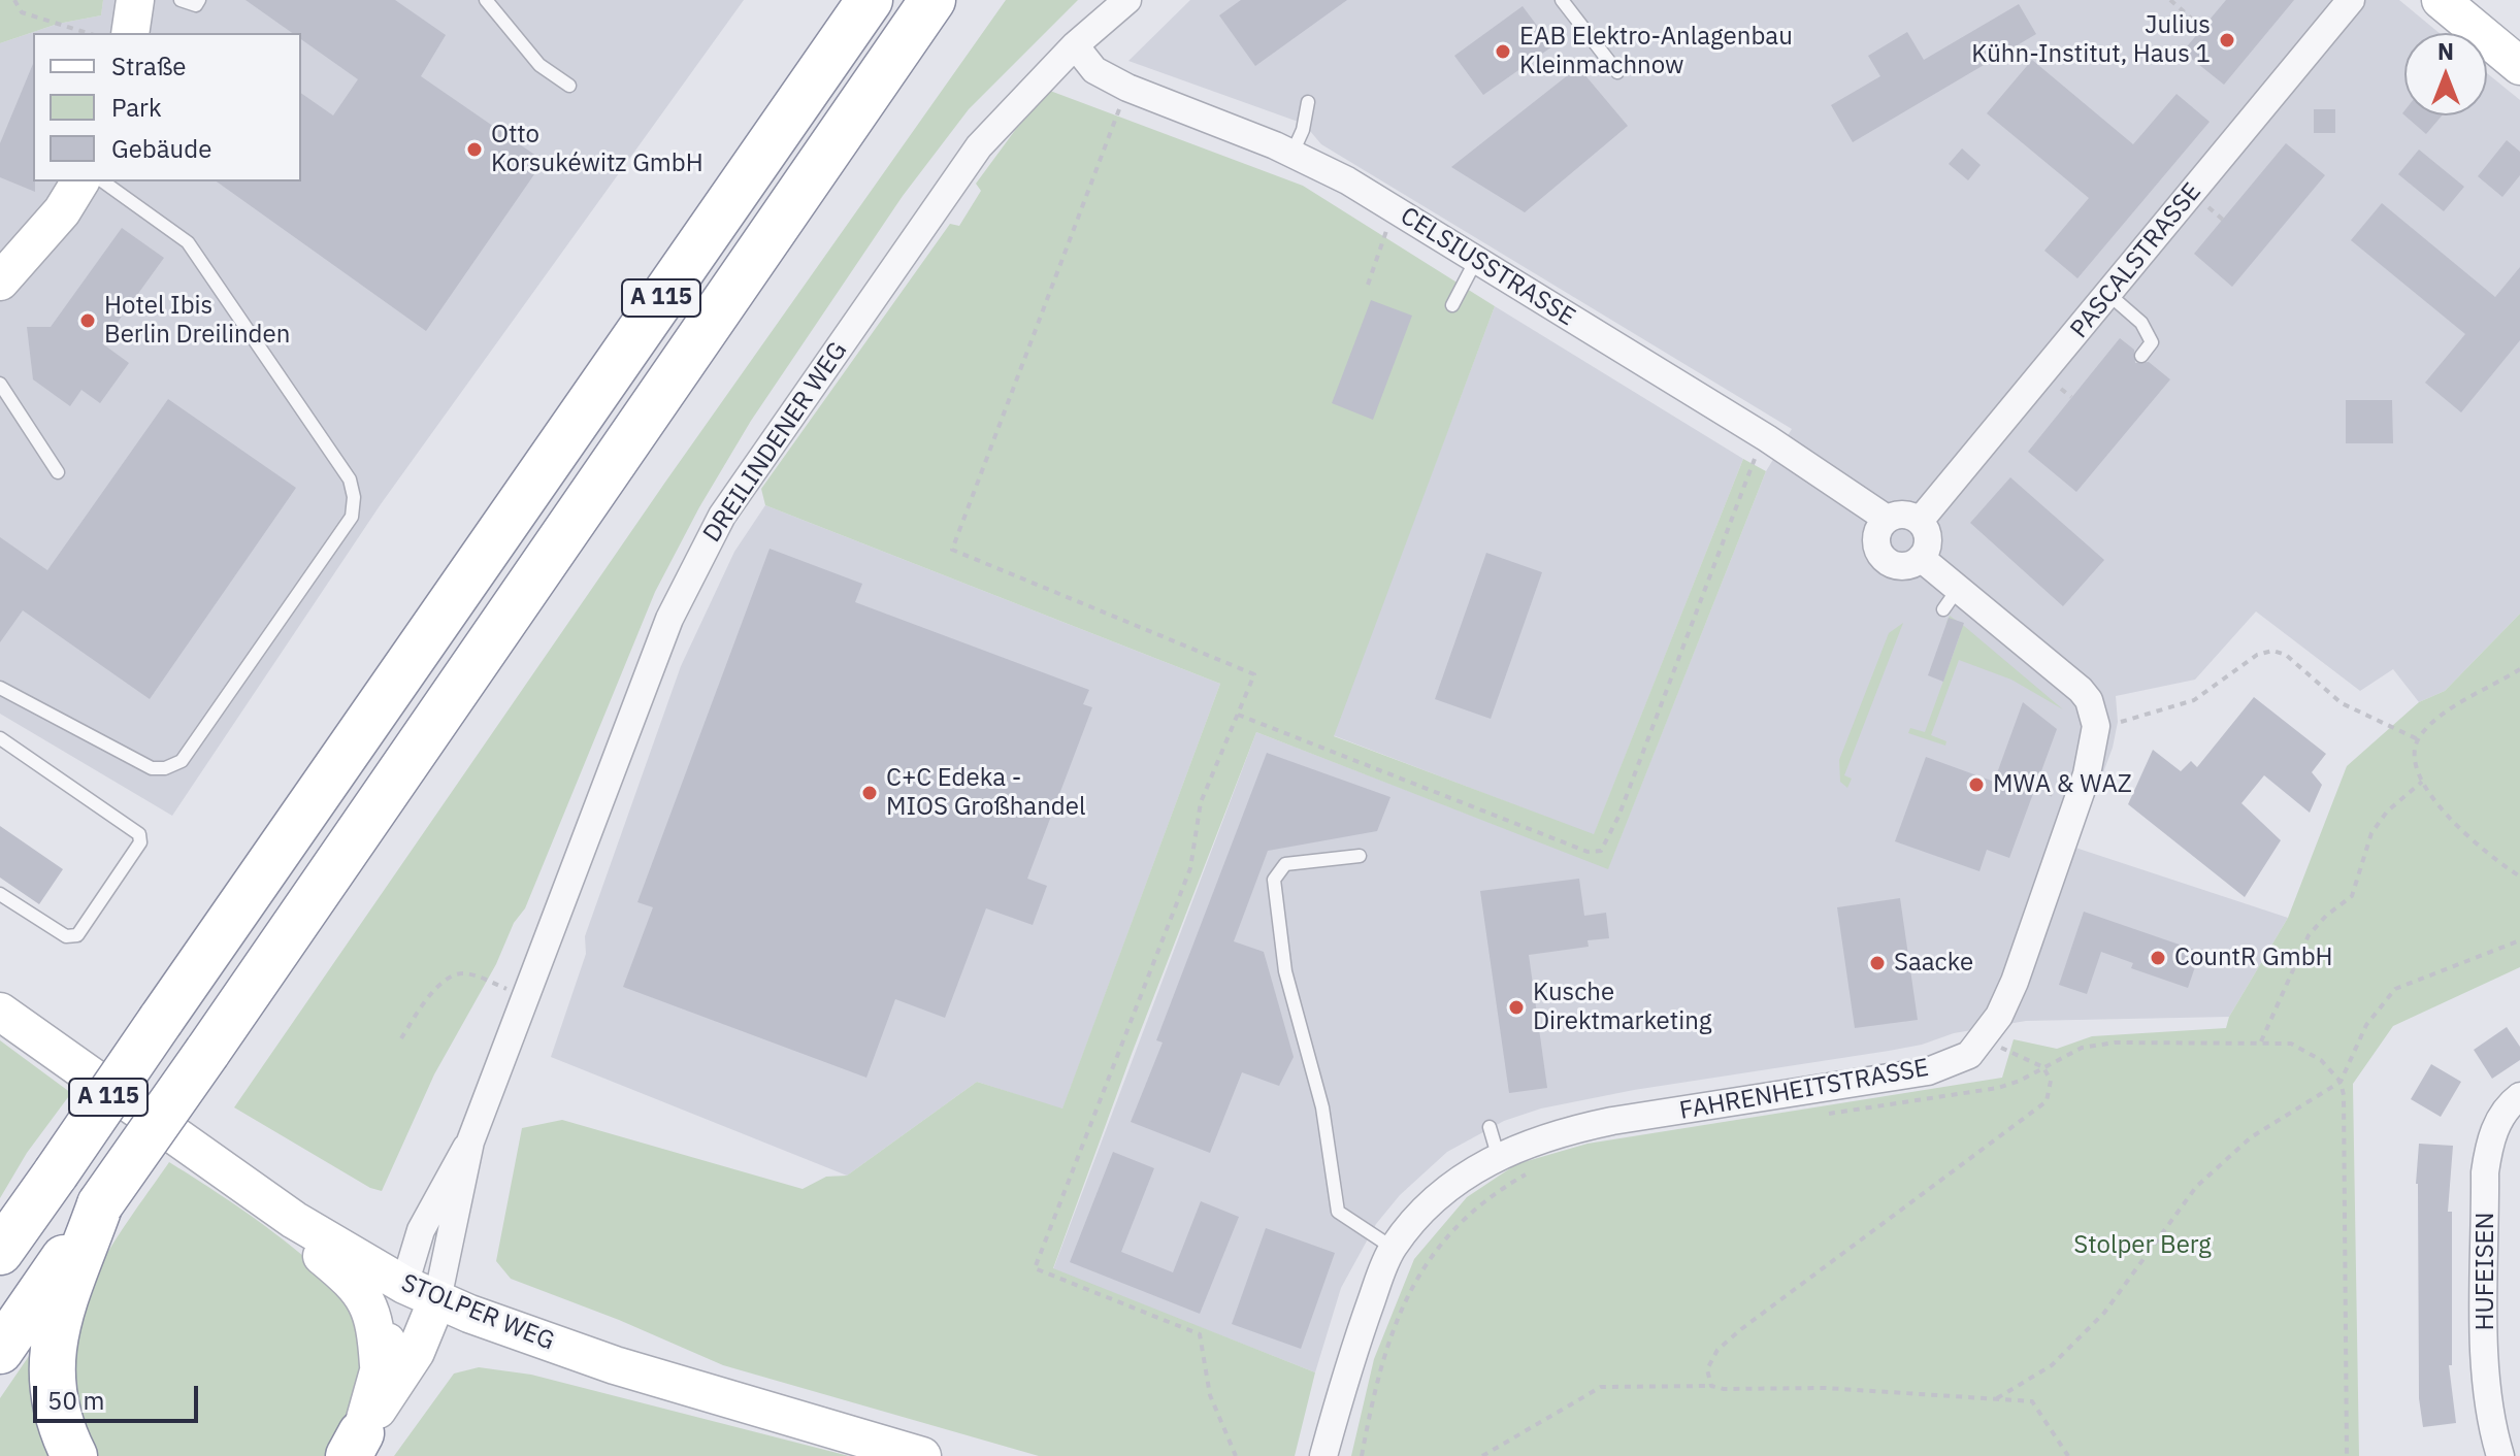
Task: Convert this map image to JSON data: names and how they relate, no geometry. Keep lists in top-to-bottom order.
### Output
{
  "streets": {
    "highway": ["A 115"],
    "street": [
      "PASCALSTRASSE",
      "CELSIUSSTRASSE",
      "DREILINDENER WEG",
      "FAHRENHEITSTRASSE",
      "HUFEISEN",
      "STOLPER WEG"
    ]
  },
  "crossings": [
    ["PASCALSTRASSE", "CELSIUSSTRASSE"],
    ["CELSIUSSTRASSE", "DREILINDENER WEG"],
    ["DREILINDENER WEG", "STOLPER WEG"]
  ],
  "parks": ["Stolper Berg"],
  "places": [
    "Julius Kühn-Institut, Haus 1",
    "EAB Elektro-Anlagenbau Kleinmachnow",
    "Otto Korsukéwitz GmbH",
    "Hotel Ibis Berlin Dreilinden",
    "MWA & WAZ",
    "C+C Edeka - MIOS Großhandel",
    "CountR GmbH",
    "Saacke",
    "Kusche Direktmarketing"
  ],
  "legend": ["Straße", "Park", "Gebäude"],
  "scale_bar": "50 m",
  "north": "top"
}
